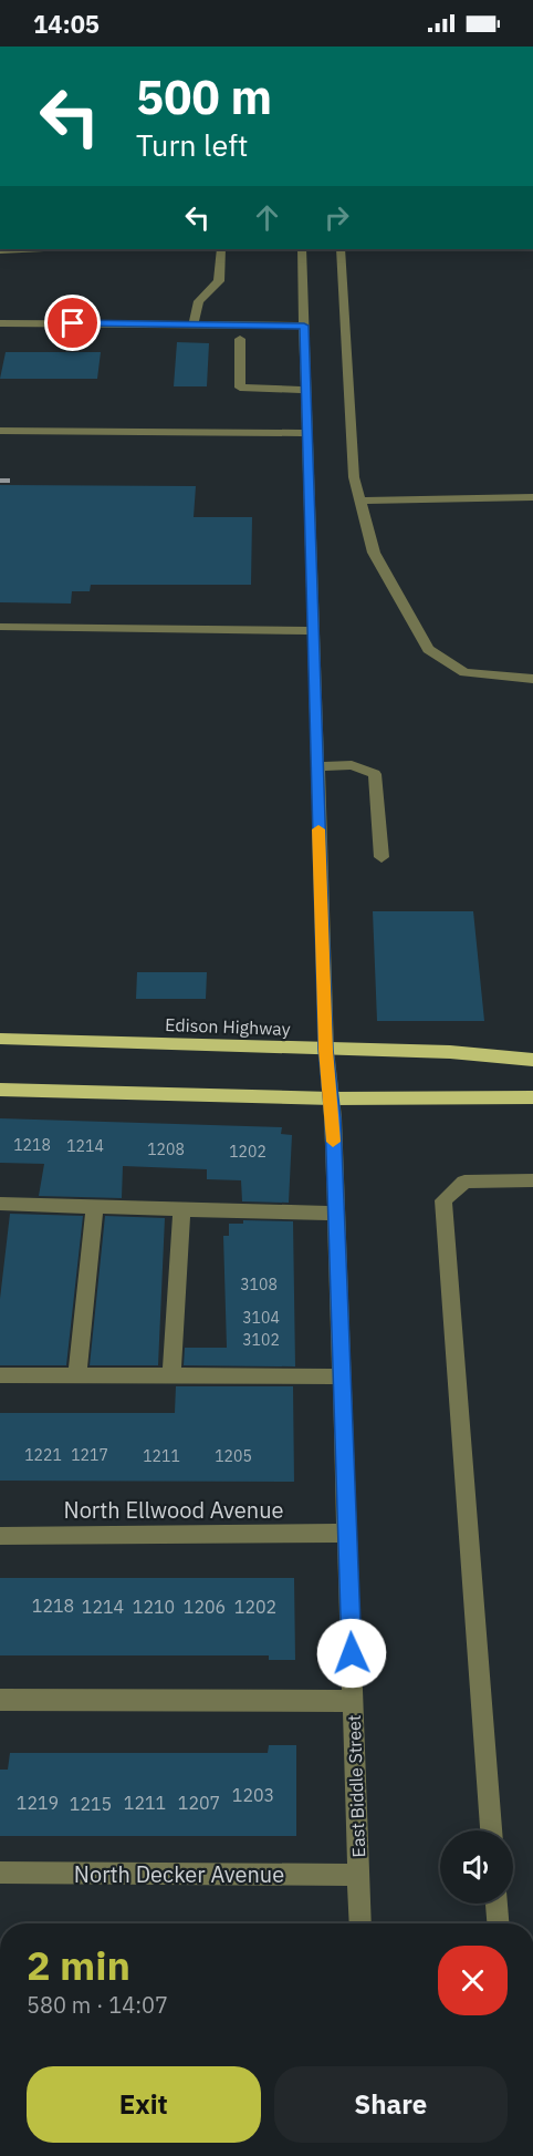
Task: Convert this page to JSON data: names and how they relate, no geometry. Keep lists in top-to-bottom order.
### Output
{
  "streets": {
    "main road": ["Edison Highway"],
    "street": ["North Ellwood Avenue", "East Biddle Street", "North Decker Avenue"]
  },
  "crossings": [
    ["Edison Highway", "East Biddle Street"],
    ["North Ellwood Avenue", "East Biddle Street"],
    ["East Biddle Street", "North Decker Avenue"]
  ],
  "house_numbers": [
    "1218",
    "1214",
    "1208",
    "1202",
    "3108",
    "3104",
    "3102",
    "1221",
    "1217",
    "1211",
    "1205",
    "1218",
    "1214",
    "1210",
    "1206",
    "1202",
    "1203",
    "1219",
    "1211",
    "1207",
    "1215"
  ],
  "page": {
    "status": "14:05",
    "turn": ["500 m", "Turn left"],
    "heading": ["2 min", "580 m · 14:07"],
    "buttons": ["Exit", "Share"]
  }
}
